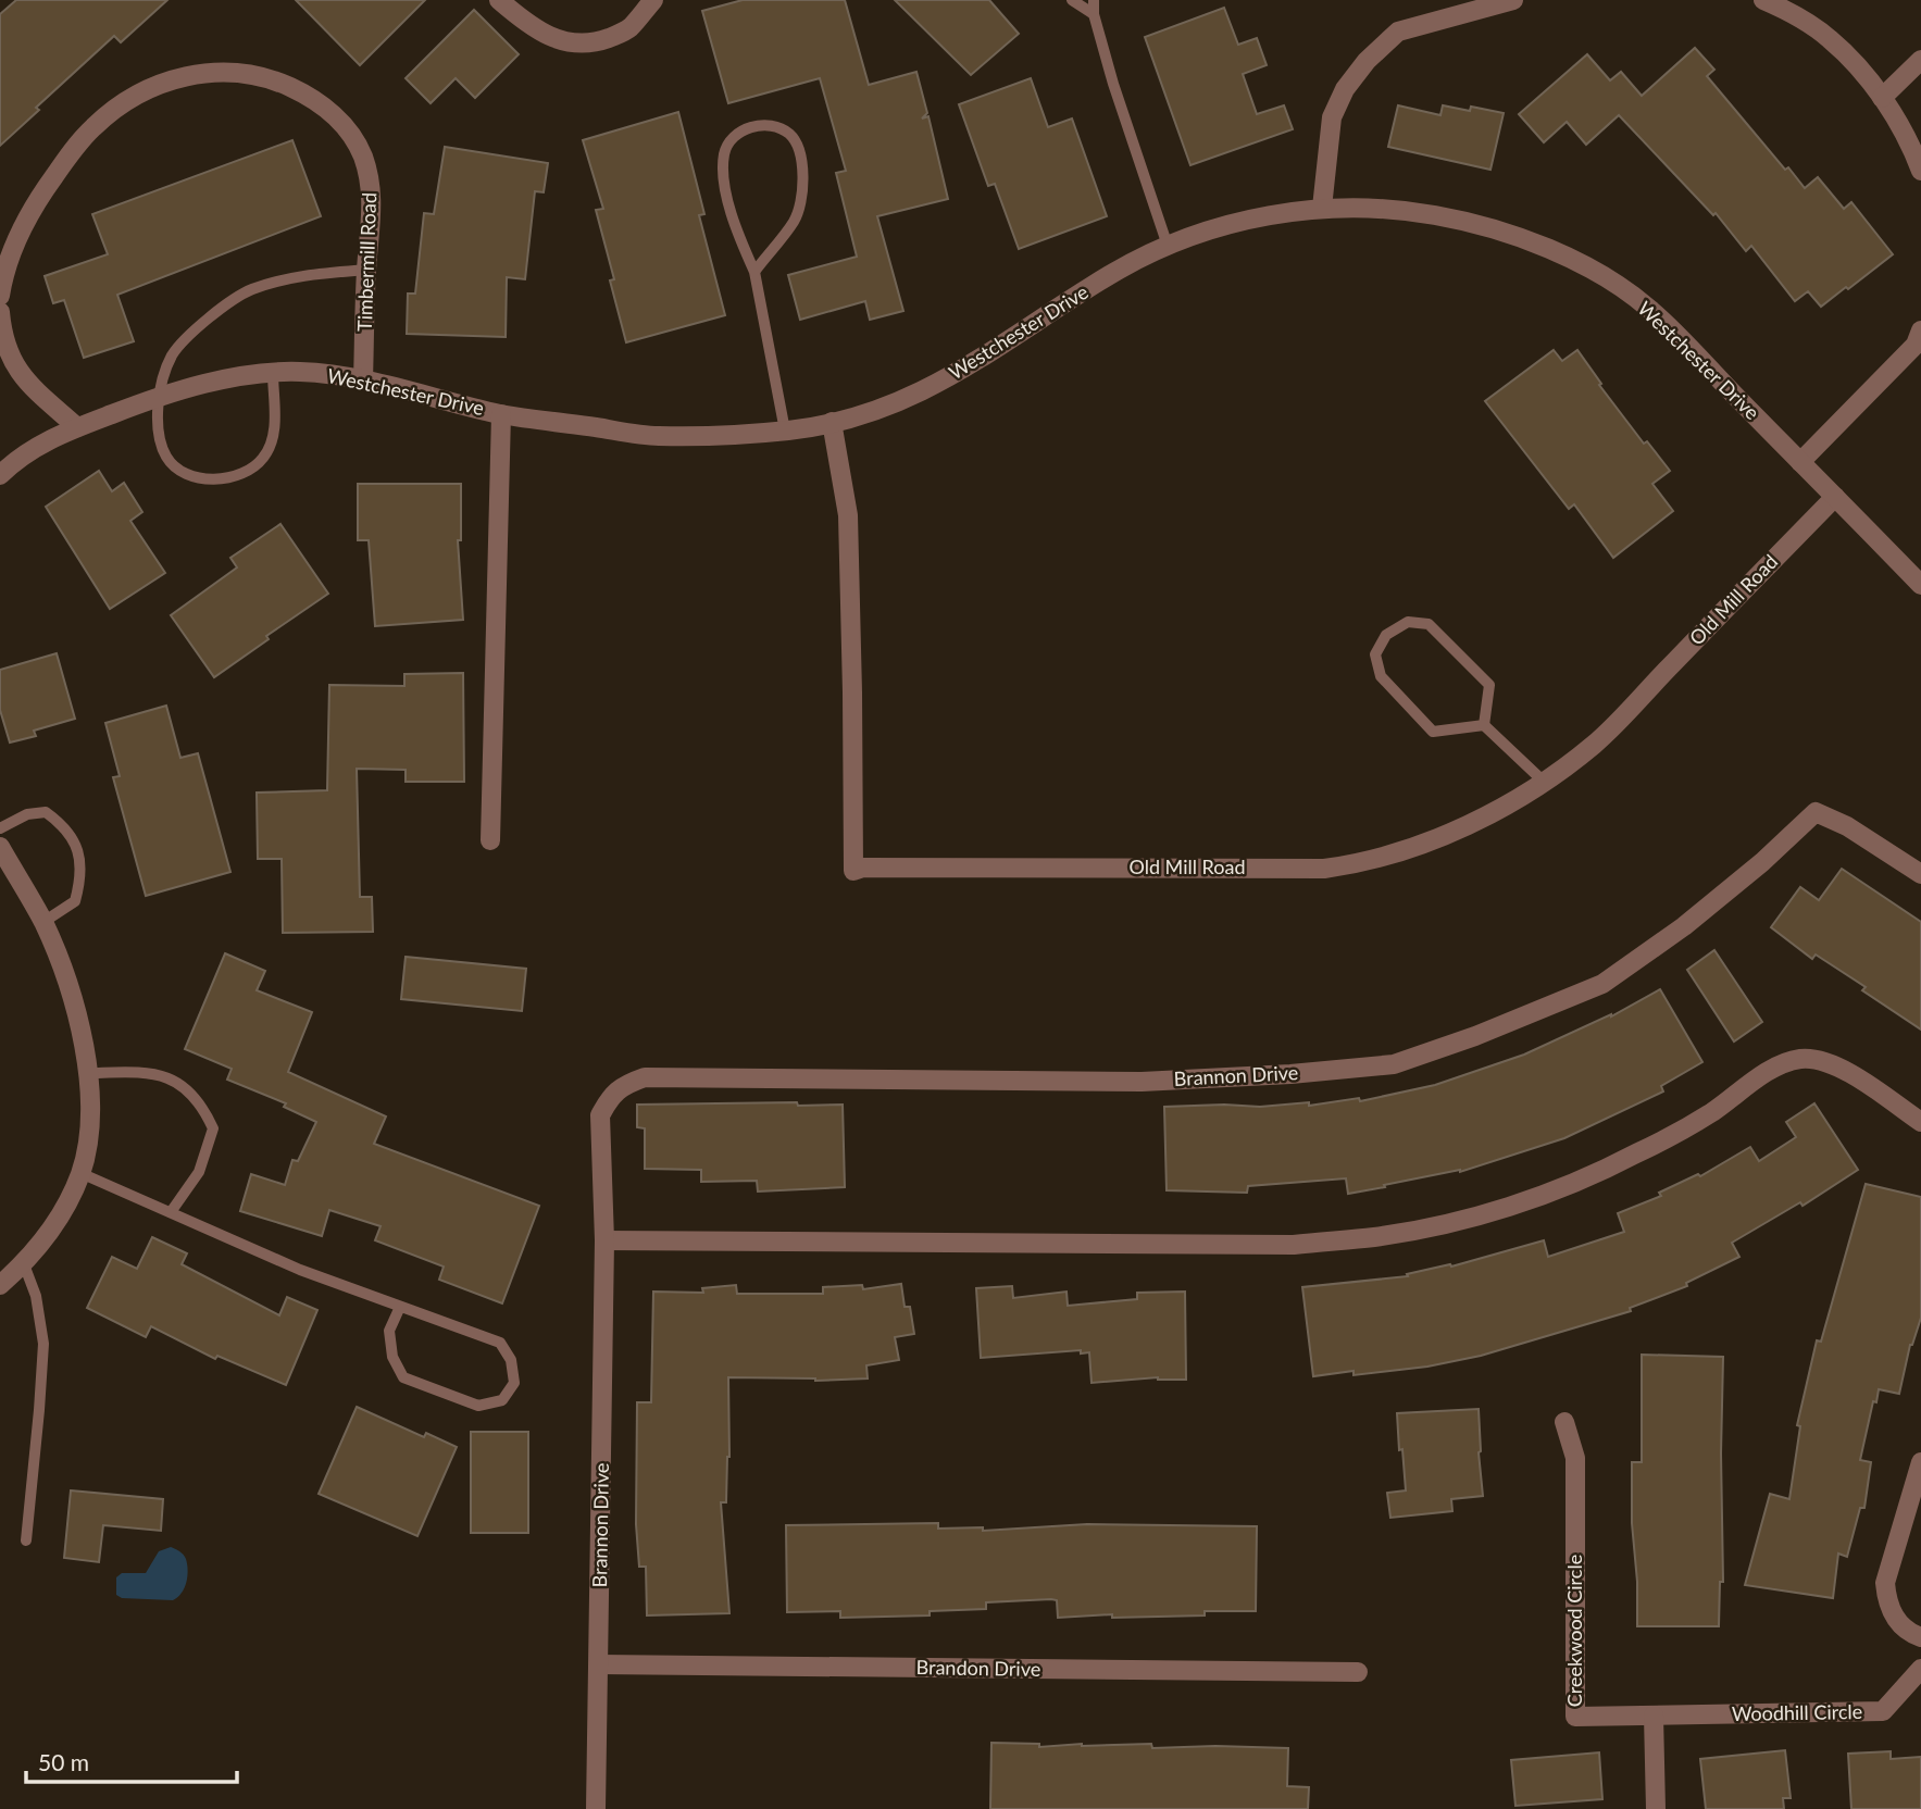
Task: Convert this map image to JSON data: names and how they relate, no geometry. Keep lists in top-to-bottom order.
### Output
{
  "streets": {
    "street": [
      "Timbermill Road",
      "Westchester Drive",
      "Old Mill Road",
      "Brannon Drive",
      "Creekwood Circle",
      "Brandon Drive",
      "Woodhill Circle"
    ]
  },
  "crossings": [
    ["Timbermill Road", "Westchester Drive"],
    ["Westchester Drive", "Old Mill Road"],
    ["Brannon Drive", "Brandon Drive"],
    ["Creekwood Circle", "Woodhill Circle"]
  ],
  "scale_bar": "50 m"
}
